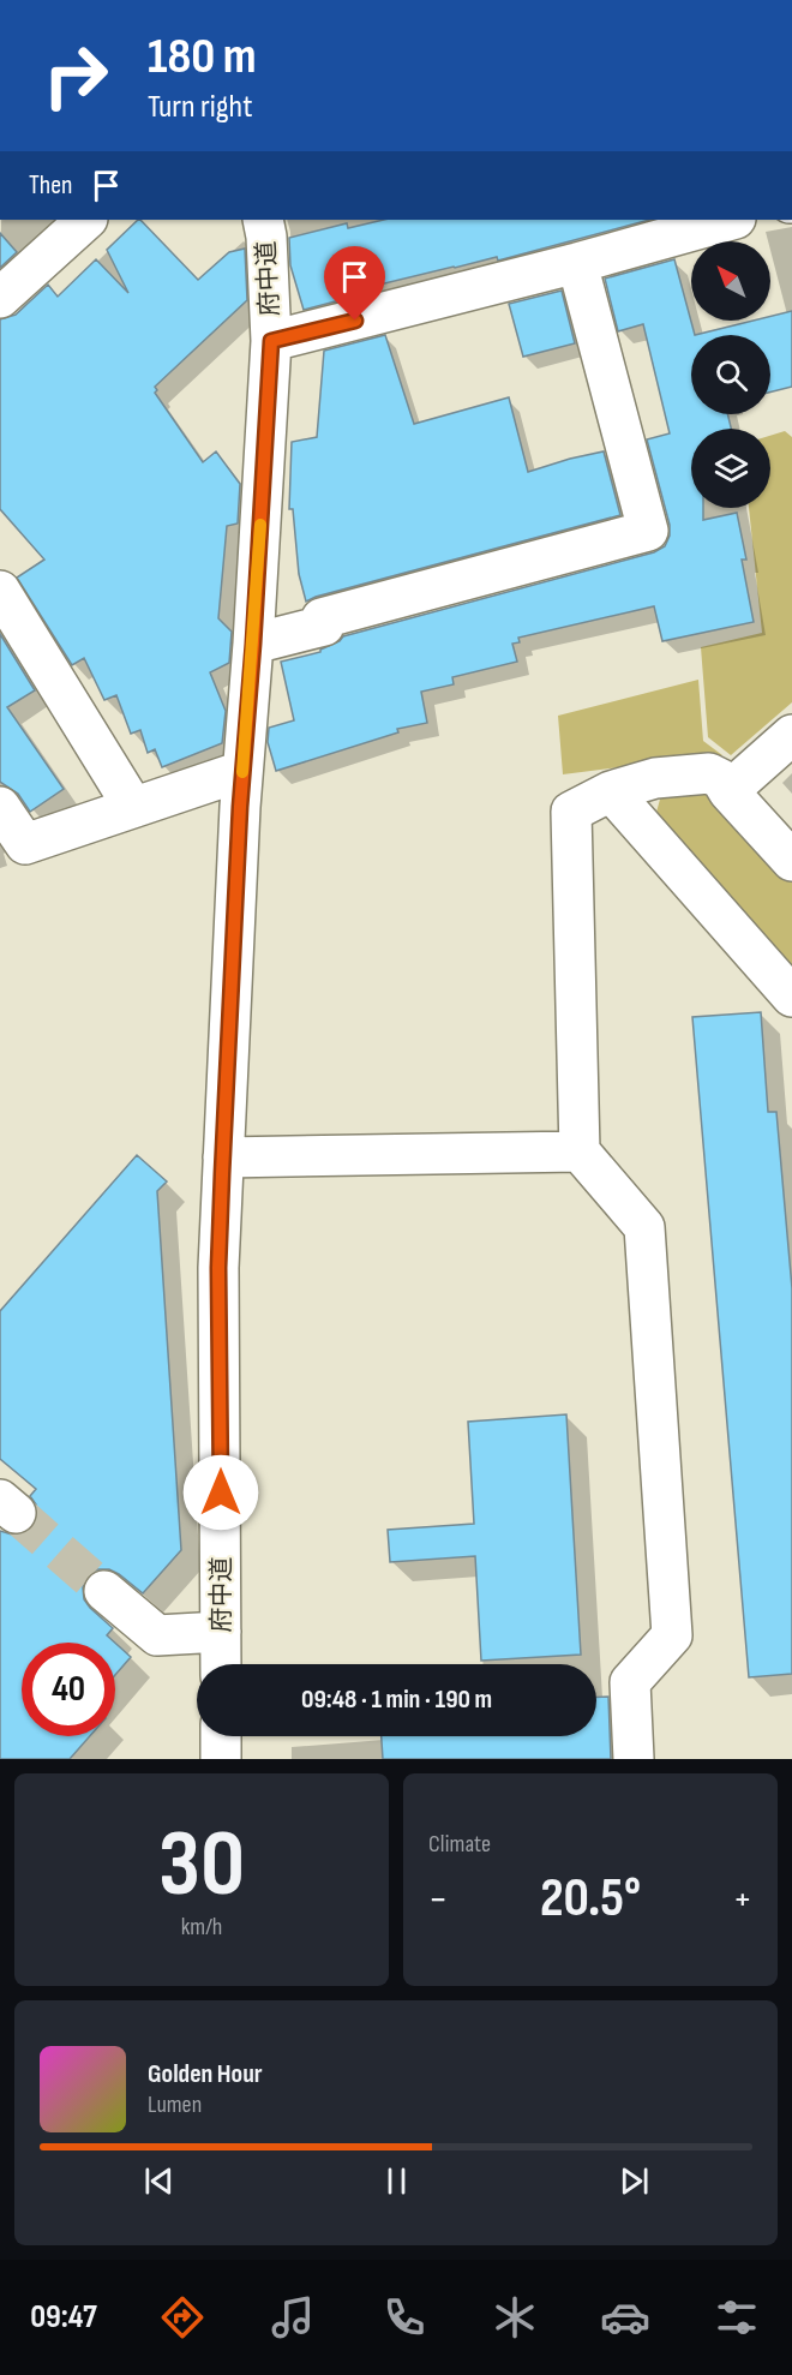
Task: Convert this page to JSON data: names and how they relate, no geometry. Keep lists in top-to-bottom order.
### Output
{
  "streets": {
    "street": ["府中道"]
  },
  "north": "top left",
  "page": {
    "turn": ["180 m", "Turn right"],
    "then": "Then",
    "limit": "40",
    "trip": "09:48 · 1 min · 190 m",
    "tile": [
      ["30", "km/h"],
      "Climate"
    ],
    "heat": ["−", "20.5°", "+"],
    "song": ["Golden Hour", "Lumen"],
    "tabs": "09:47"
  }
}
